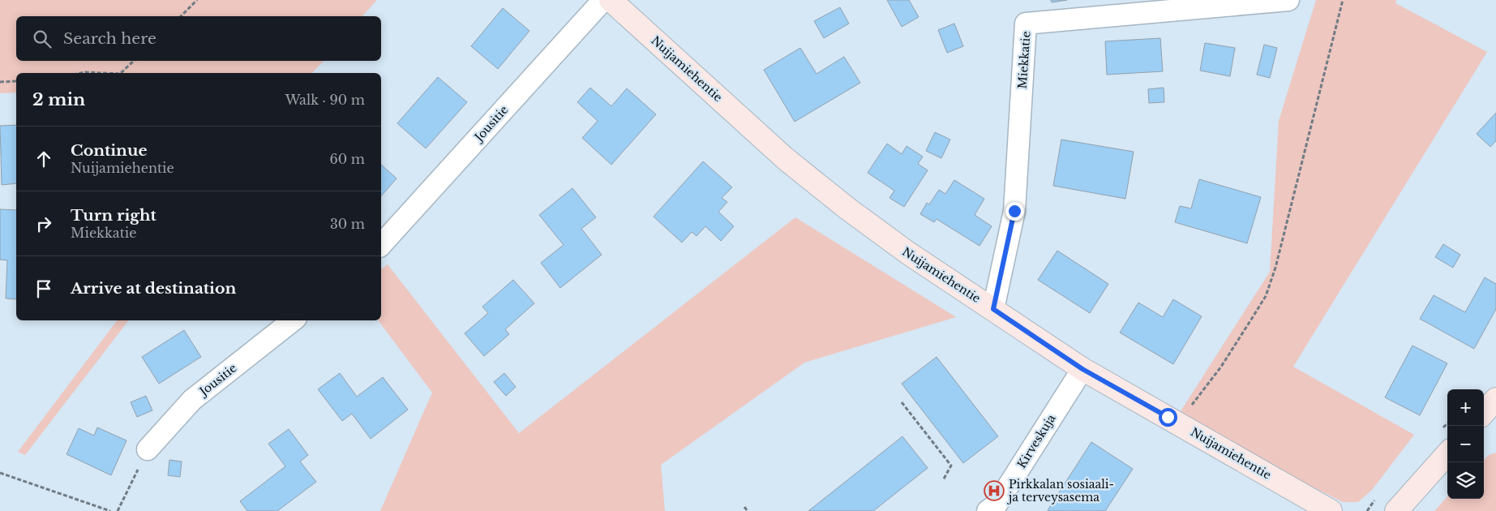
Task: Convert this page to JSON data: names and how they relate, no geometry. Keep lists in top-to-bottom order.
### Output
{
  "streets": {
    "street": [
      "Miekkatie",
      "Nuijamiehentie",
      "Jousitie",
      "Kirveskuja"
    ]
  },
  "crossings": [
    ["Miekkatie", "Nuijamiehentie"],
    ["Nuijamiehentie", "Kirveskuja"]
  ],
  "places": {
    "hospital": ["Pirkkalan sosiaali- ja terveysasema"]
  },
  "page": {
    "search": "Search here",
    "heading": ["2 min", "Walk · 90 m"],
    "list": [
      ["Continue", "Nuijamiehentie", "60 m"],
      ["Turn right", "Miekkatie", "30 m"],
      "Arrive at destination"
    ],
    "map_buttons": ["+", "−"]
  }
}
